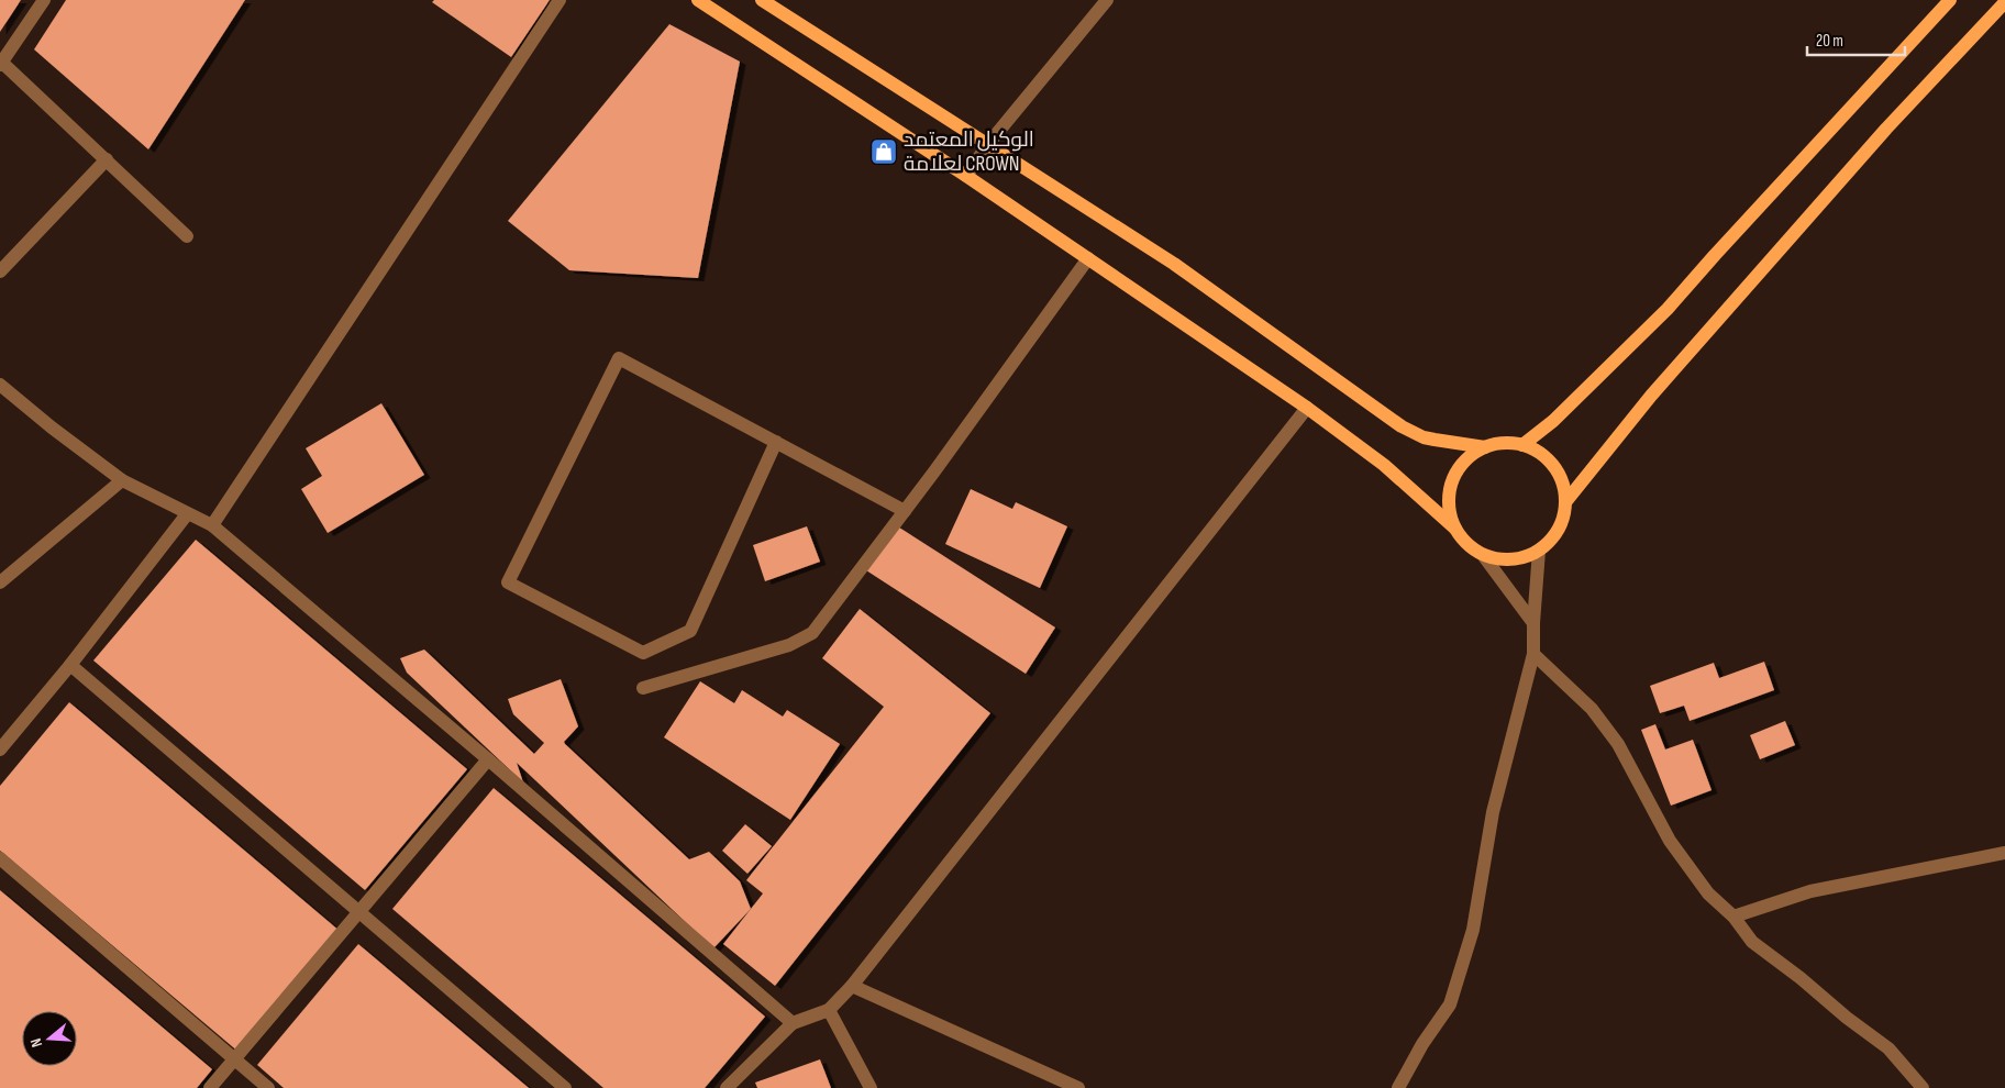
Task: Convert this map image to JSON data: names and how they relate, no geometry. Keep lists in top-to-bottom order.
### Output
{
  "places": {
    "shop": ["الوكيل المعتمد لعلامة CROWN"]
  },
  "scale_bar": "20 m",
  "north": "left"
}
